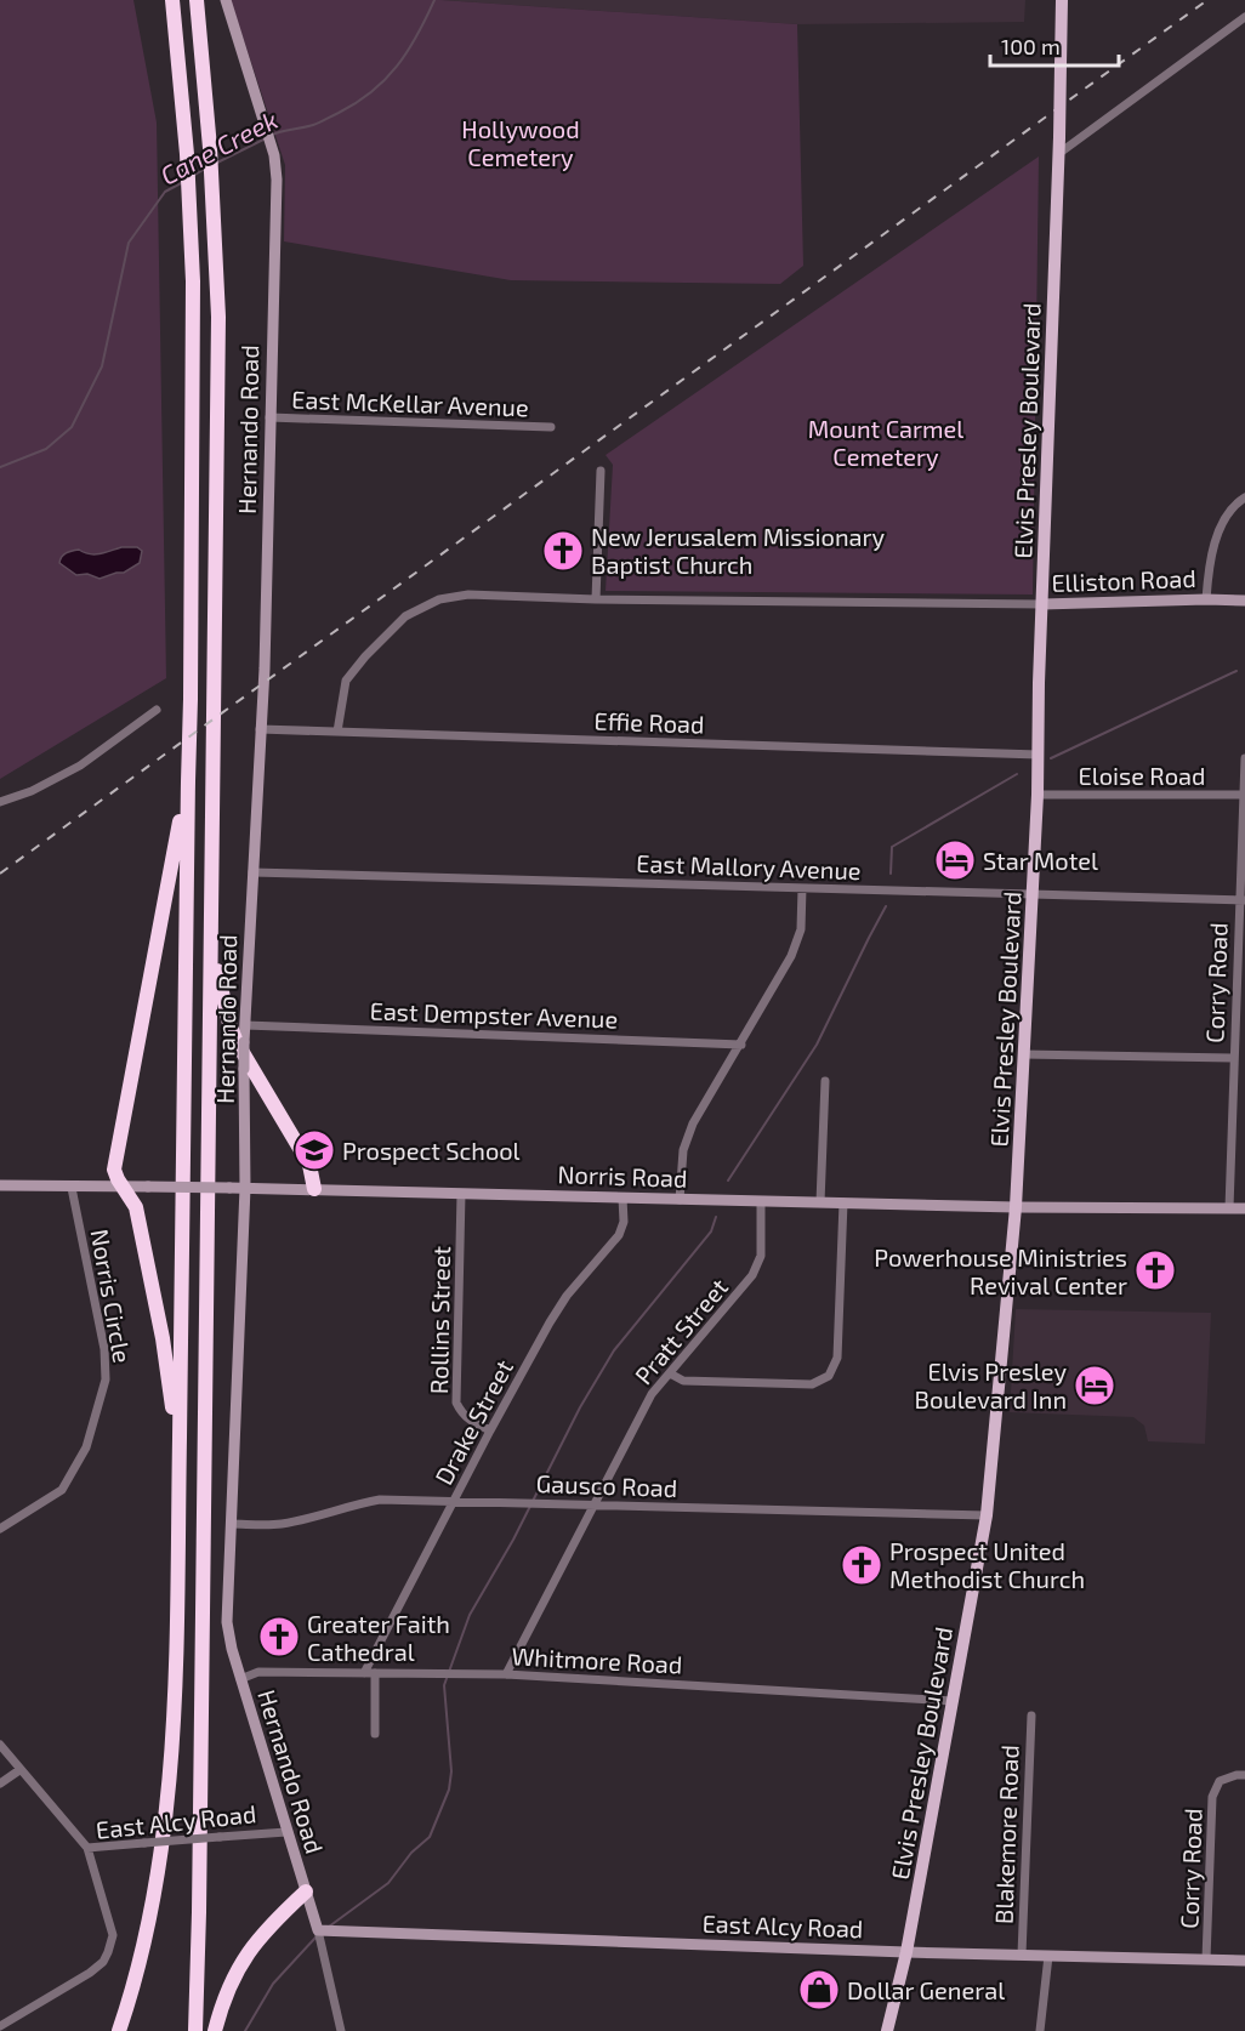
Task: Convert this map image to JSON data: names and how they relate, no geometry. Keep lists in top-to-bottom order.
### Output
{
  "streets": {
    "main road": [
      "Hernando Road",
      "Elvis Presley Boulevard",
      "Elliston Road",
      "Norris Road",
      "East Alcy Road"
    ],
    "street": [
      "East McKellar Avenue",
      "Effie Road",
      "Eloise Road",
      "East Mallory Avenue",
      "Corry Road",
      "East Dempster Avenue",
      "Norris Circle",
      "Rollins Street",
      "Pratt Street",
      "Drake Street",
      "Gausco Road",
      "Whitmore Road",
      "Blakemore Road"
    ]
  },
  "crossings": [
    ["East McKellar Avenue", "Hernando Road"],
    ["Hernando Road", "Effie Road"],
    ["Hernando Road", "East Mallory Avenue"],
    ["Hernando Road", "East Dempster Avenue"],
    ["Hernando Road", "Norris Road"],
    ["Hernando Road", "Gausco Road"],
    ["Hernando Road", "Whitmore Road"],
    ["Hernando Road", "East Alcy Road"],
    ["Elvis Presley Boulevard", "Elliston Road"],
    ["Elvis Presley Boulevard", "Effie Road"],
    ["Elvis Presley Boulevard", "Eloise Road"],
    ["Elvis Presley Boulevard", "East Mallory Avenue"],
    ["Elvis Presley Boulevard", "Norris Road"],
    ["Elvis Presley Boulevard", "Gausco Road"],
    ["Elvis Presley Boulevard", "Whitmore Road"],
    ["Elvis Presley Boulevard", "East Alcy Road"],
    ["Elliston Road", "Effie Road"],
    ["Eloise Road", "Corry Road"],
    ["East Mallory Avenue", "Corry Road"],
    ["Corry Road", "Norris Road"],
    ["Corry Road", "East Alcy Road"],
    ["Norris Road", "Norris Circle"],
    ["Norris Road", "Rollins Street"],
    ["Norris Road", "Pratt Street"],
    ["Norris Road", "Drake Street"],
    ["Rollins Street", "Drake Street"],
    ["Pratt Street", "Gausco Road"],
    ["Pratt Street", "Whitmore Road"],
    ["Drake Street", "Gausco Road"],
    ["Drake Street", "Whitmore Road"],
    ["East Alcy Road", "Blakemore Road"]
  ],
  "water": ["Cane Creek"],
  "parks": ["Hollywood Cemetery", "Mount Carmel Cemetery"],
  "places": {
    "church": [
      "New Jerusalem Missionary Baptist Church",
      "Powerhouse Ministries Revival Center",
      "Prospect United Methodist Church",
      "Greater Faith Cathedral"
    ],
    "hotel": ["Star Motel", "Elvis Presley Boulevard Inn"],
    "school or university": ["Prospect School"],
    "shop": ["Dollar General"]
  },
  "scale_bar": "100 m"
}
